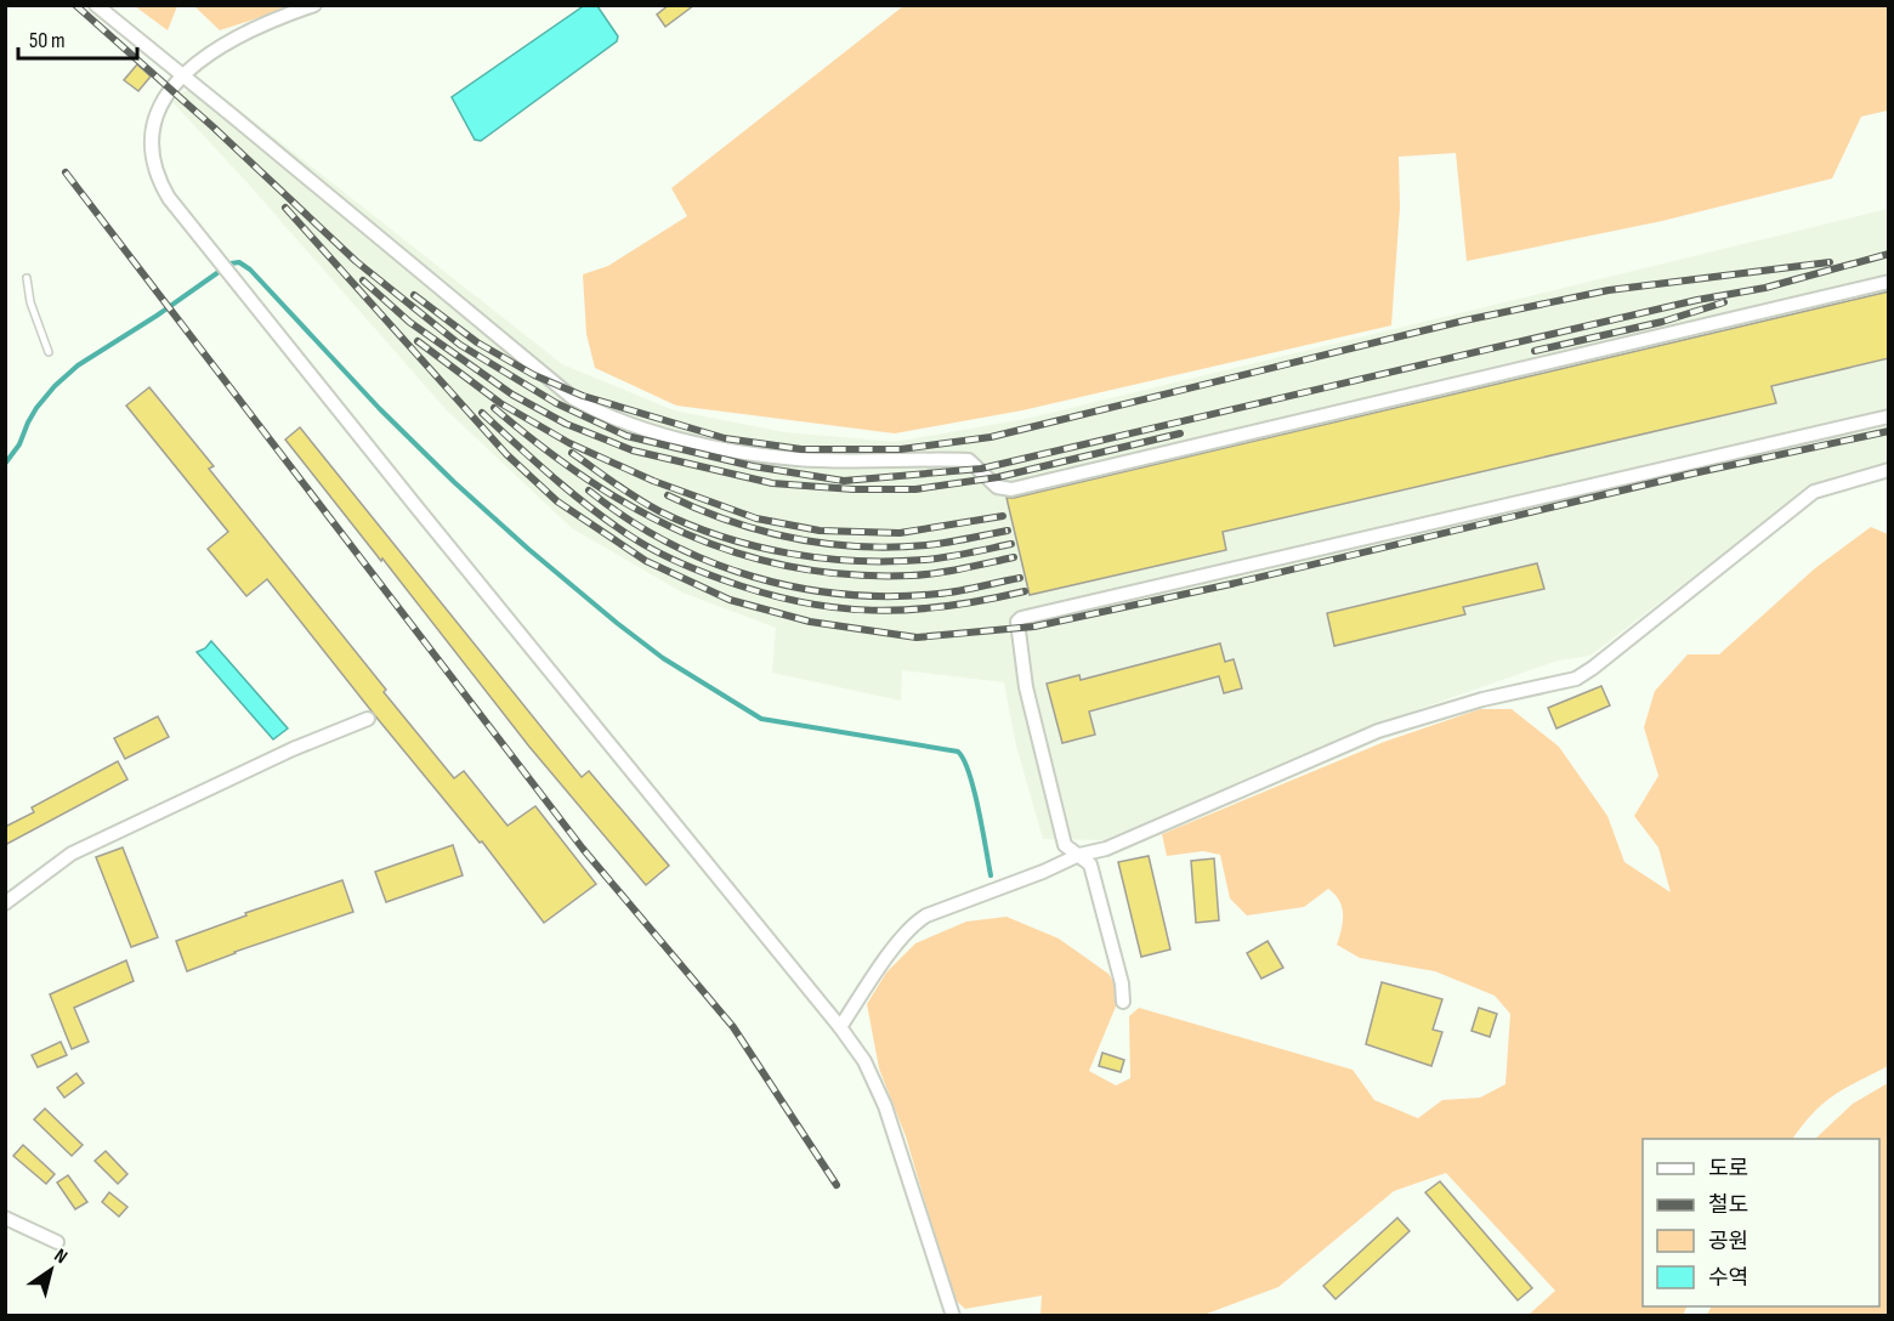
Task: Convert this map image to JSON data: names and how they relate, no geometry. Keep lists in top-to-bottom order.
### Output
{
  "legend": [
    "도로",
    "철도",
    "공원",
    "수역"
  ],
  "scale_bar": "50 m",
  "north": "top right"
}
